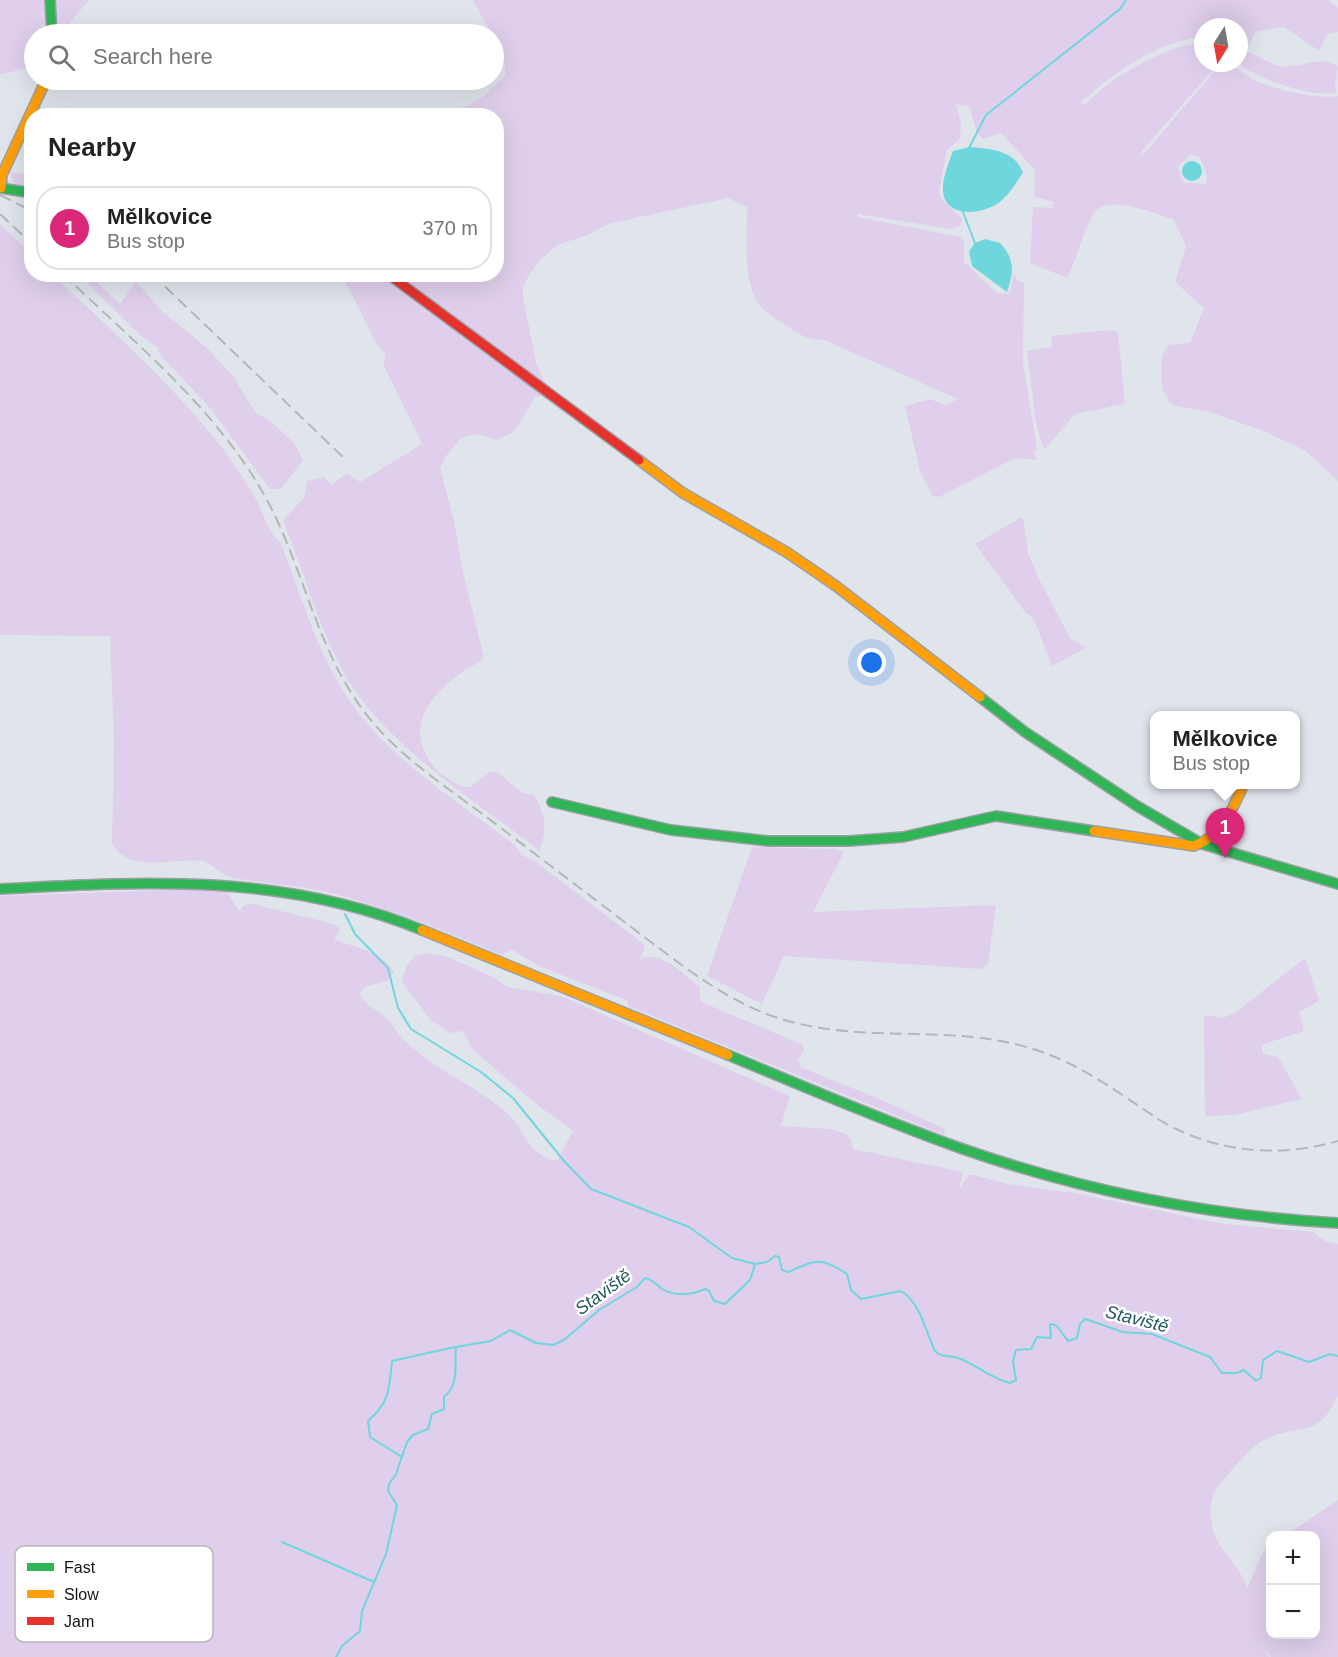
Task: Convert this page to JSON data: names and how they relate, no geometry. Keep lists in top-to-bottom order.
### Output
{
  "water": ["Staviště"],
  "legend": ["Fast", "Slow", "Jam"],
  "north": "bottom",
  "page": {
    "search": "Search here",
    "heading": "Nearby",
    "list": [
      {
        "mark": "1",
        "name": "Mělkovice",
        "note": "Bus stop",
        "value": "370 m"
      }
    ],
    "popup": ["Mělkovice", "Bus stop"],
    "pins": "1",
    "map_buttons": ["+", "−"]
  }
}
